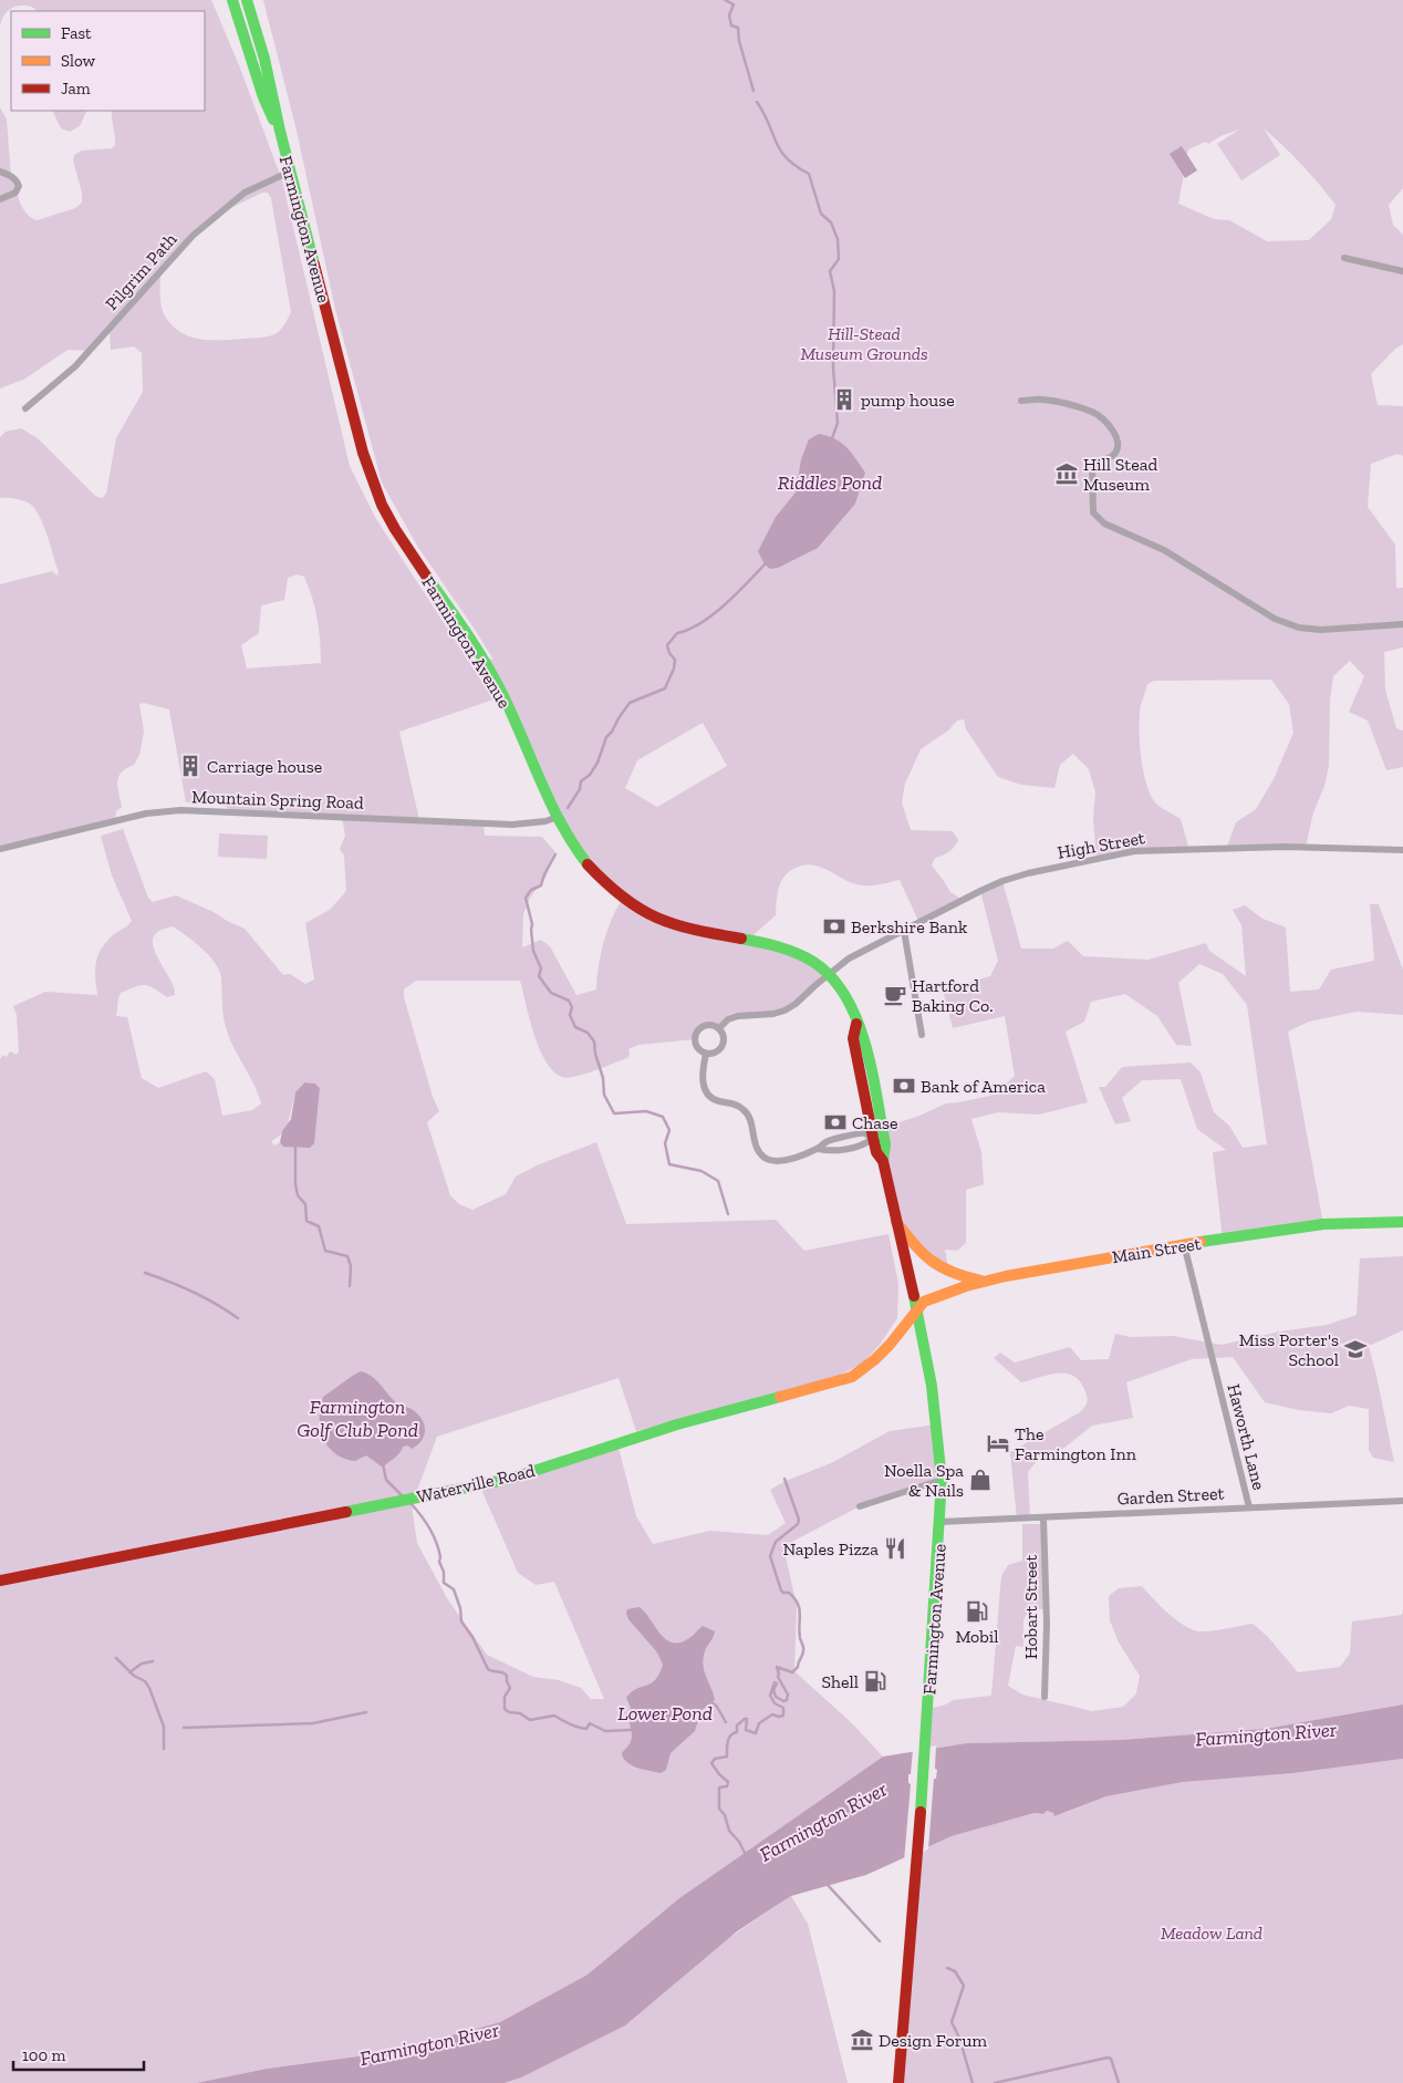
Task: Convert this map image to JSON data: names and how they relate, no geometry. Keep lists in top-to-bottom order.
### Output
{
  "streets": {
    "main road": ["Farmington Avenue", "Main Street", "Waterville Road"],
    "street": [
      "Pilgrim Path",
      "Mountain Spring Road",
      "High Street",
      "Haworth Lane",
      "Garden Street",
      "Hobart Street"
    ]
  },
  "crossings": [
    ["Farmington Avenue", "Pilgrim Path"],
    ["Farmington Avenue", "Mountain Spring Road"],
    ["Farmington Avenue", "High Street"],
    ["Farmington Avenue", "Main Street"],
    ["Farmington Avenue", "Waterville Road"],
    ["Farmington Avenue", "Garden Street"],
    ["Main Street", "Haworth Lane"],
    ["Main Street", "Waterville Road"],
    ["Haworth Lane", "Garden Street"],
    ["Garden Street", "Hobart Street"]
  ],
  "water": [
    "Riddles Pond",
    "Farmington Golf Club Pond",
    "Lower Pond",
    "Farmington River"
  ],
  "parks": ["Hill-Stead Museum Grounds", "Meadow Land"],
  "places": {
    "building": ["pump house", "Carriage house"],
    "museum": ["Hill Stead Museum", "Design Forum"],
    "bank": ["Berkshire Bank", "Bank of America", "Chase"],
    "cafe": ["Hartford Baking Co."],
    "school or university": ["Miss Porter's School"],
    "hotel": ["The Farmington Inn"],
    "shop": ["Noella Spa & Nails"],
    "restaurant": ["Naples Pizza"],
    "fuel station": ["Mobil", "Shell"]
  },
  "legend": ["Fast", "Slow", "Jam"],
  "scale_bar": "100 m"
}
